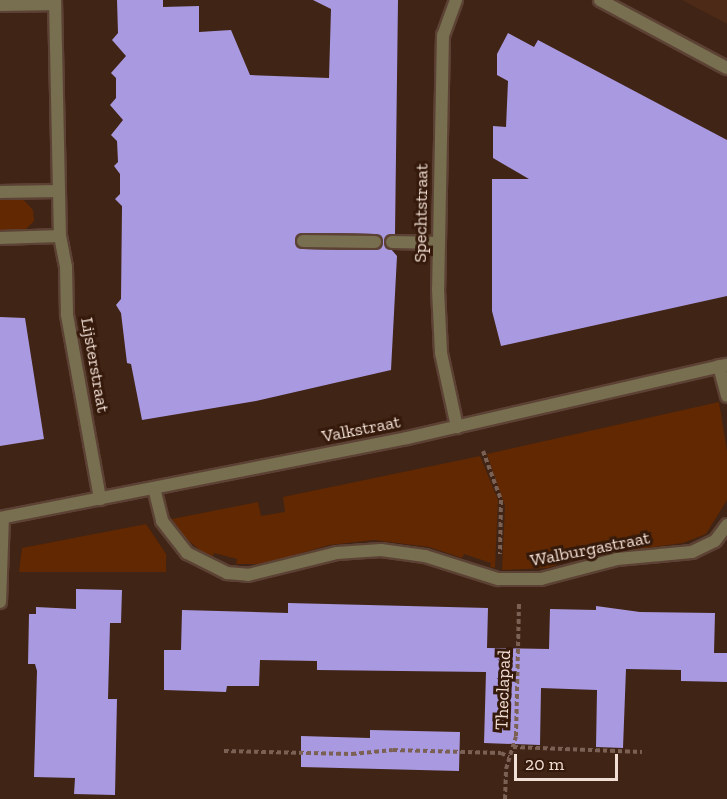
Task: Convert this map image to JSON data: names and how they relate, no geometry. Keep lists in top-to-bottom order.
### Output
{
  "streets": {
    "street": [
      "Spechtstraat",
      "Lijsterstraat",
      "Valkstraat",
      "Walburgastraat"
    ],
    "path": ["Theclapad"]
  },
  "crossings": [
    ["Spechtstraat", "Valkstraat"],
    ["Lijsterstraat", "Valkstraat"],
    ["Valkstraat", "Walburgastraat"],
    ["Walburgastraat", "Theclapad"]
  ],
  "scale_bar": "20 m"
}
